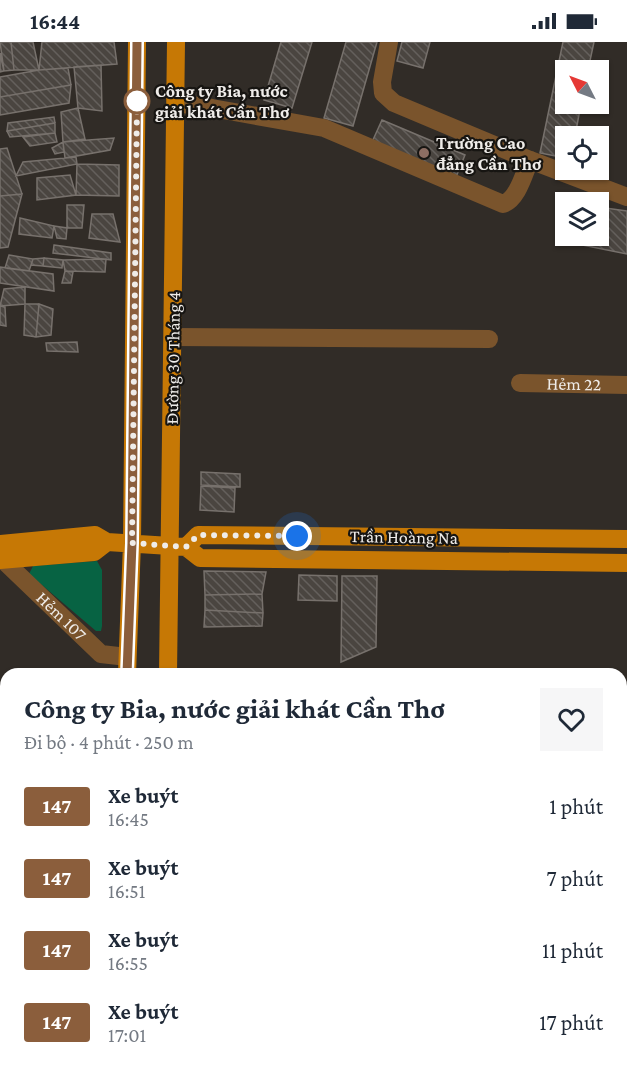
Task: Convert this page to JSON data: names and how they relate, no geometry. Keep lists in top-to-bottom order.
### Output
{
  "streets": {
    "main road": ["Đường 30 Tháng 4", "Trần Hoàng Na"],
    "street": ["Hẻm 22", "Hẻm 107"]
  },
  "crossings": [
    ["Đường 30 Tháng 4", "Trần Hoàng Na"],
    ["Trần Hoàng Na", "Hẻm 107"]
  ],
  "places": ["Công ty Bia, nước giải khát Cần Thơ", "Trường Cao đẳng Cần Thơ"],
  "lines": ["bus line 147"],
  "north": "top left",
  "page": {
    "status": "16:44",
    "heading": ["Công ty Bia, nước giải khát Cần Thơ", "Đi bộ · 4 phút · 250 m"],
    "list": [
      {
        "mark": "147",
        "name": "Xe buýt",
        "note": "16:45",
        "value": "1 phút"
      },
      {
        "mark": "147",
        "name": "Xe buýt",
        "note": "16:51",
        "value": "7 phút"
      },
      {
        "mark": "147",
        "name": "Xe buýt",
        "note": "16:55",
        "value": "11 phút"
      },
      {
        "mark": "147",
        "name": "Xe buýt",
        "note": "17:01",
        "value": "17 phút"
      }
    ]
  }
}
